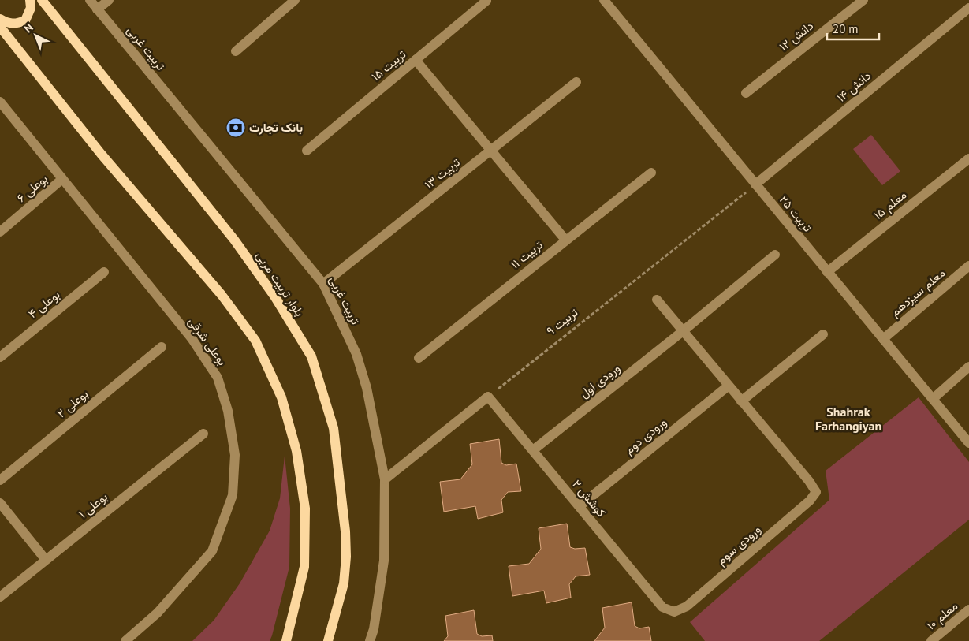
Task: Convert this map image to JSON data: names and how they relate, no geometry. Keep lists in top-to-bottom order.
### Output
{
  "streets": {
    "main road": ["بلوار تربیت مربی"],
    "street": [
      "دانش ۱۲",
      "تربیت غربی",
      "تربیت ۱۵",
      "دانش ۱۴",
      "تربیت ۱۳",
      "بوعلی ۶",
      "معلم ۱۵",
      "تربیت ۲۵",
      "تربیت ۱۱",
      "معلم سیزدهم",
      "بوعلی ۴",
      "بوعلی شرقی",
      "ورودی اول",
      "بوعلی ۲",
      "ورودی دوم",
      "کوشش ۲",
      "بوعلی ۱",
      "ورودی سوم",
      "معلم ۱۰"
    ],
    "path": ["تربیت ۹"]
  },
  "crossings": [
    ["تربیت غربی", "تربیت ۱۳"],
    ["دانش ۱۴", "تربیت ۲۵"],
    ["دانش ۱۴", "تربیت ۹"],
    ["بوعلی ۶", "بوعلی شرقی"],
    ["معلم ۱۵", "تربیت ۲۵"],
    ["تربیت ۲۵", "معلم سیزدهم"],
    ["تربیت ۲۵", "تربیت ۹"],
    ["تربیت ۹", "کوشش ۲"],
    ["ورودی اول", "کوشش ۲"],
    ["ورودی دوم", "کوشش ۲"],
    ["کوشش ۲", "ورودی سوم"]
  ],
  "districts": ["Shahrak Farhangiyan"],
  "places": {
    "bank": ["بانک تجارت"]
  },
  "scale_bar": "20 m",
  "north": "top left"
}
